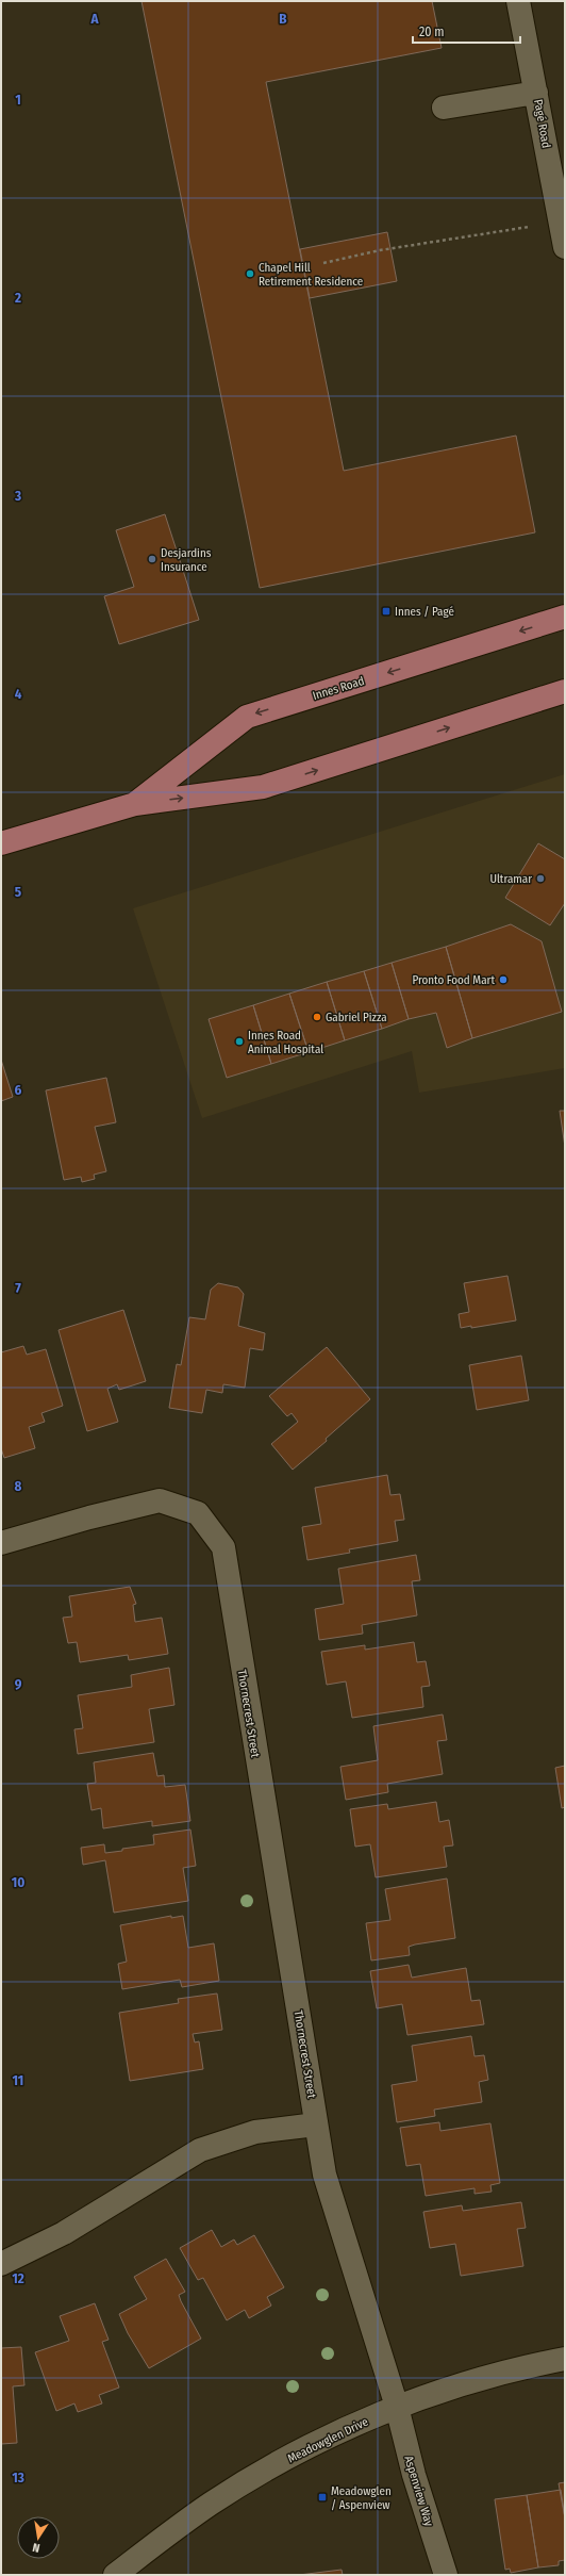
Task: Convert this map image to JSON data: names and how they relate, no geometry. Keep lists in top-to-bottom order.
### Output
{
  "streets": {
    "main road": ["Innes Road"],
    "street": [
      "Pagé Road",
      "Thornecrest Street",
      "Meadowglen Drive",
      "Aspenview Way"
    ]
  },
  "crossings": [
    ["Thornecrest Street", "Meadowglen Drive"],
    ["Thornecrest Street", "Aspenview Way"],
    ["Meadowglen Drive", "Aspenview Way"]
  ],
  "places": {
    "other": [
      "Chapel Hill Retirement Residence",
      "Desjardins Insurance",
      "Ultramar",
      "Pronto Food Mart",
      "Gabriel Pizza",
      "Innes Road Animal Hospital"
    ],
    "transit": ["Innes / Pagé", "Meadowglen / Aspenview"]
  },
  "scale_bar": "20 m",
  "north": "bottom",
  "grid": {
    "columns": ["A", "B"],
    "rows": [
      "1",
      "2",
      "3",
      "4",
      "5",
      "6",
      "7",
      "8",
      "9",
      "10",
      "11",
      "12",
      "13"
    ]
  }
}
